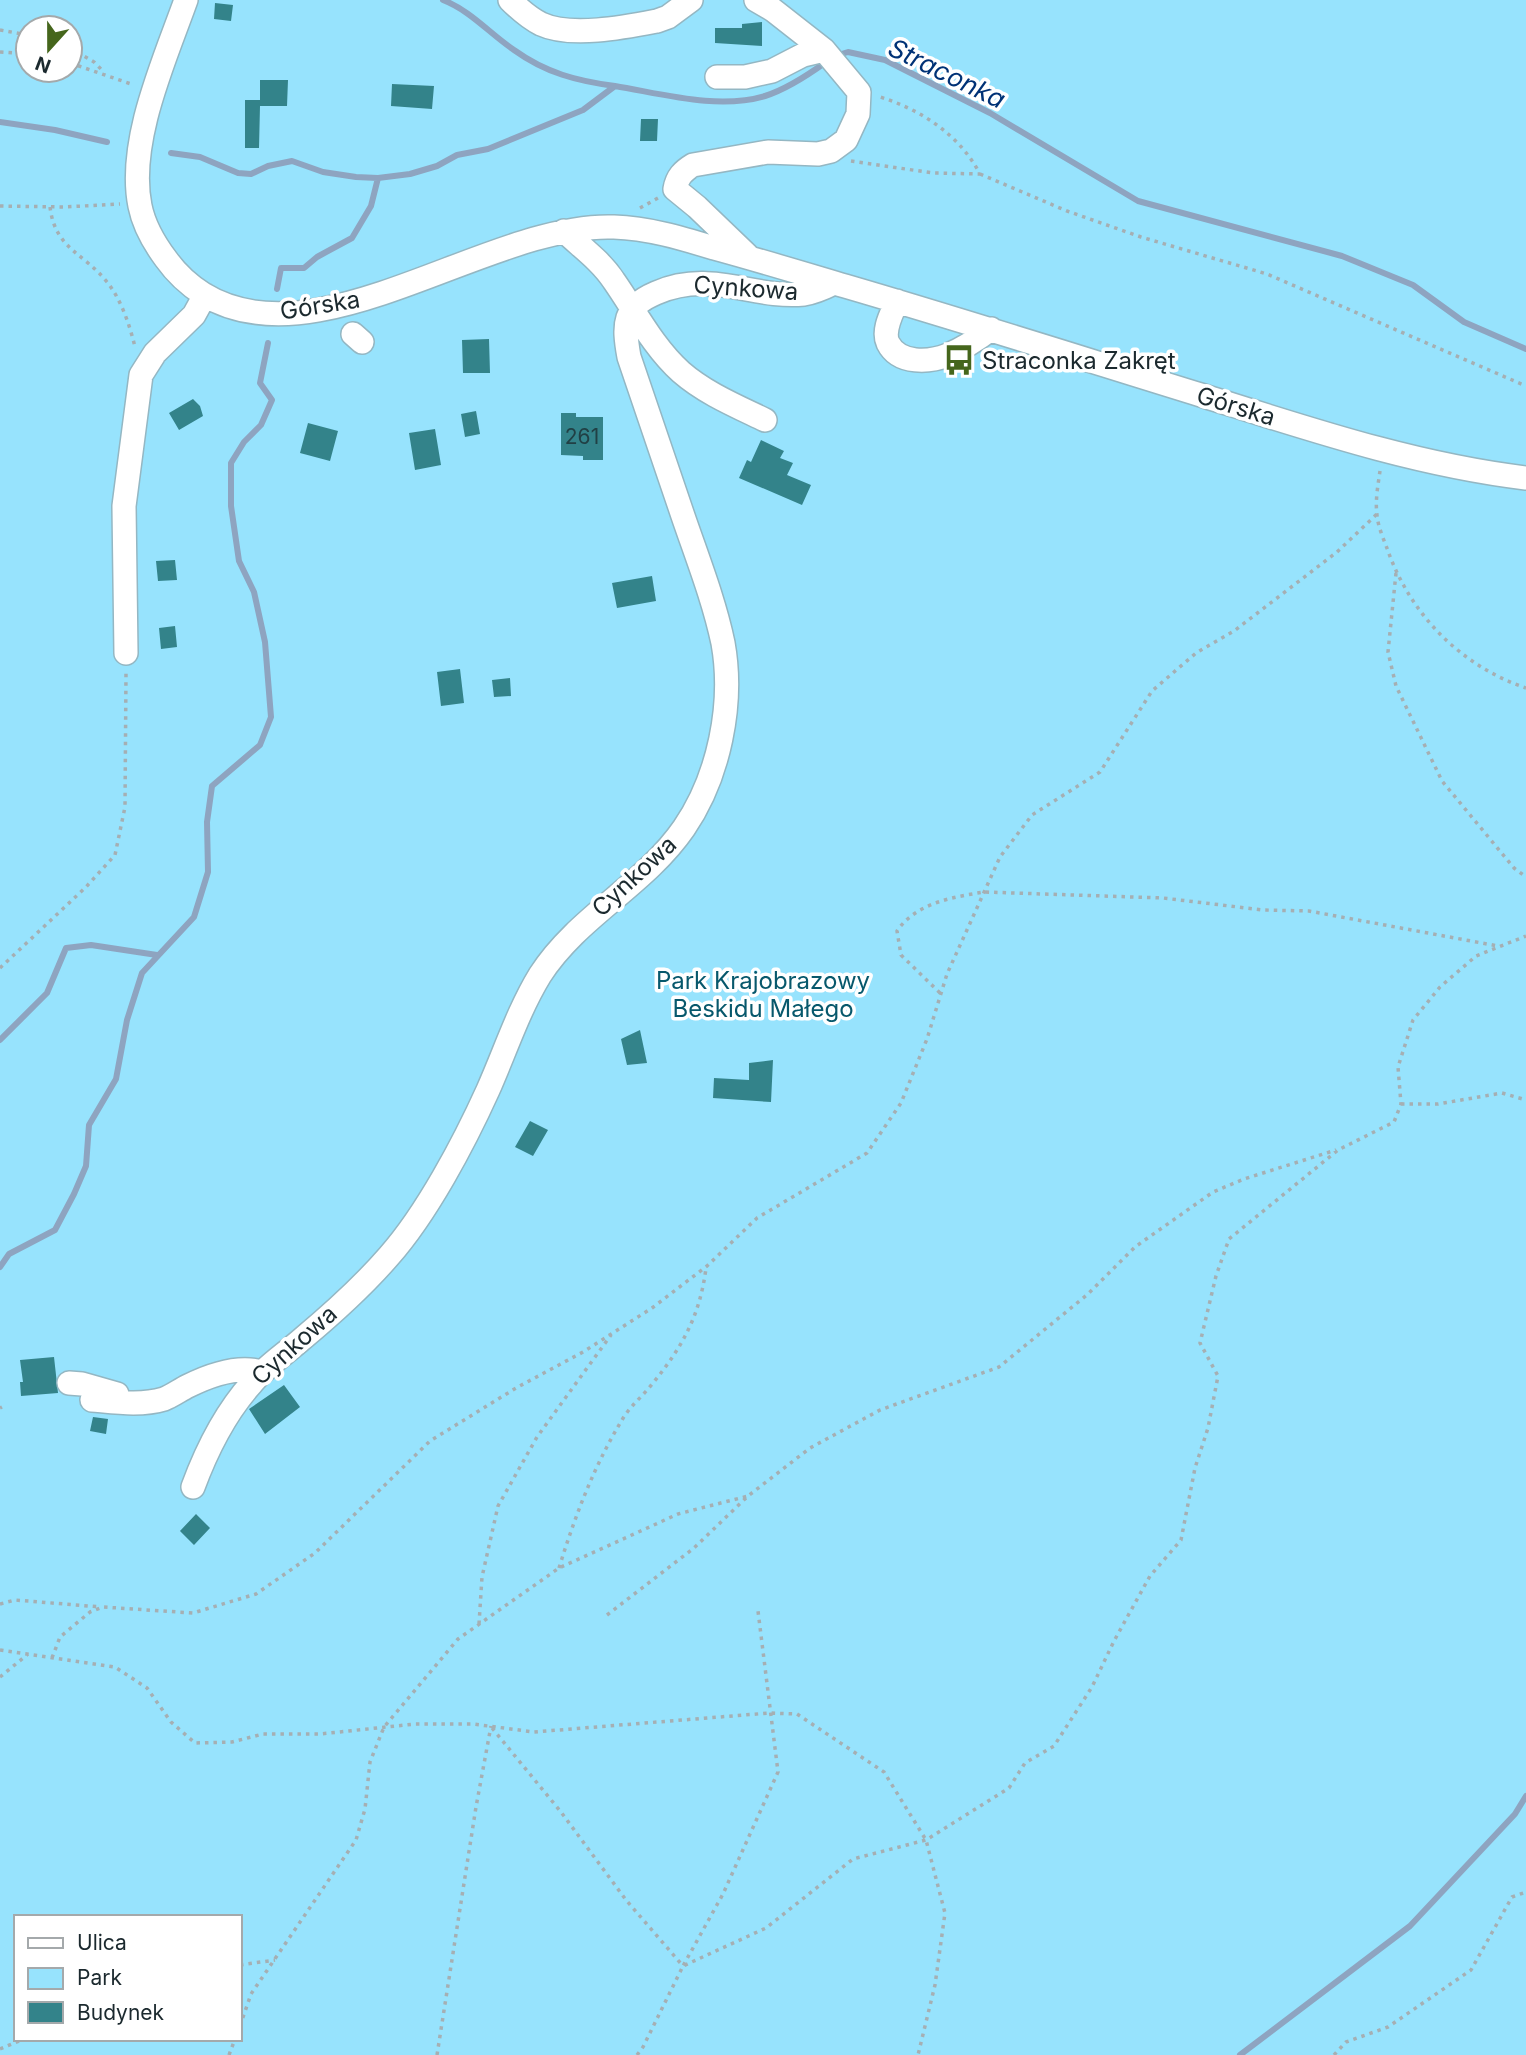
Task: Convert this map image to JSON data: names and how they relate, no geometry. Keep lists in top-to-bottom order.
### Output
{
  "streets": {
    "street": ["Cynkowa", "Górska"]
  },
  "crossings": [
    ["Cynkowa", "Górska"]
  ],
  "water": ["Straconka"],
  "parks": ["Park Krajobrazowy Beskidu Małego"],
  "places": {
    "bus stop": ["Straconka Zakręt"]
  },
  "house_numbers": ["261"],
  "legend": ["Ulica", "Park", "Budynek"],
  "north": "bottom"
}
